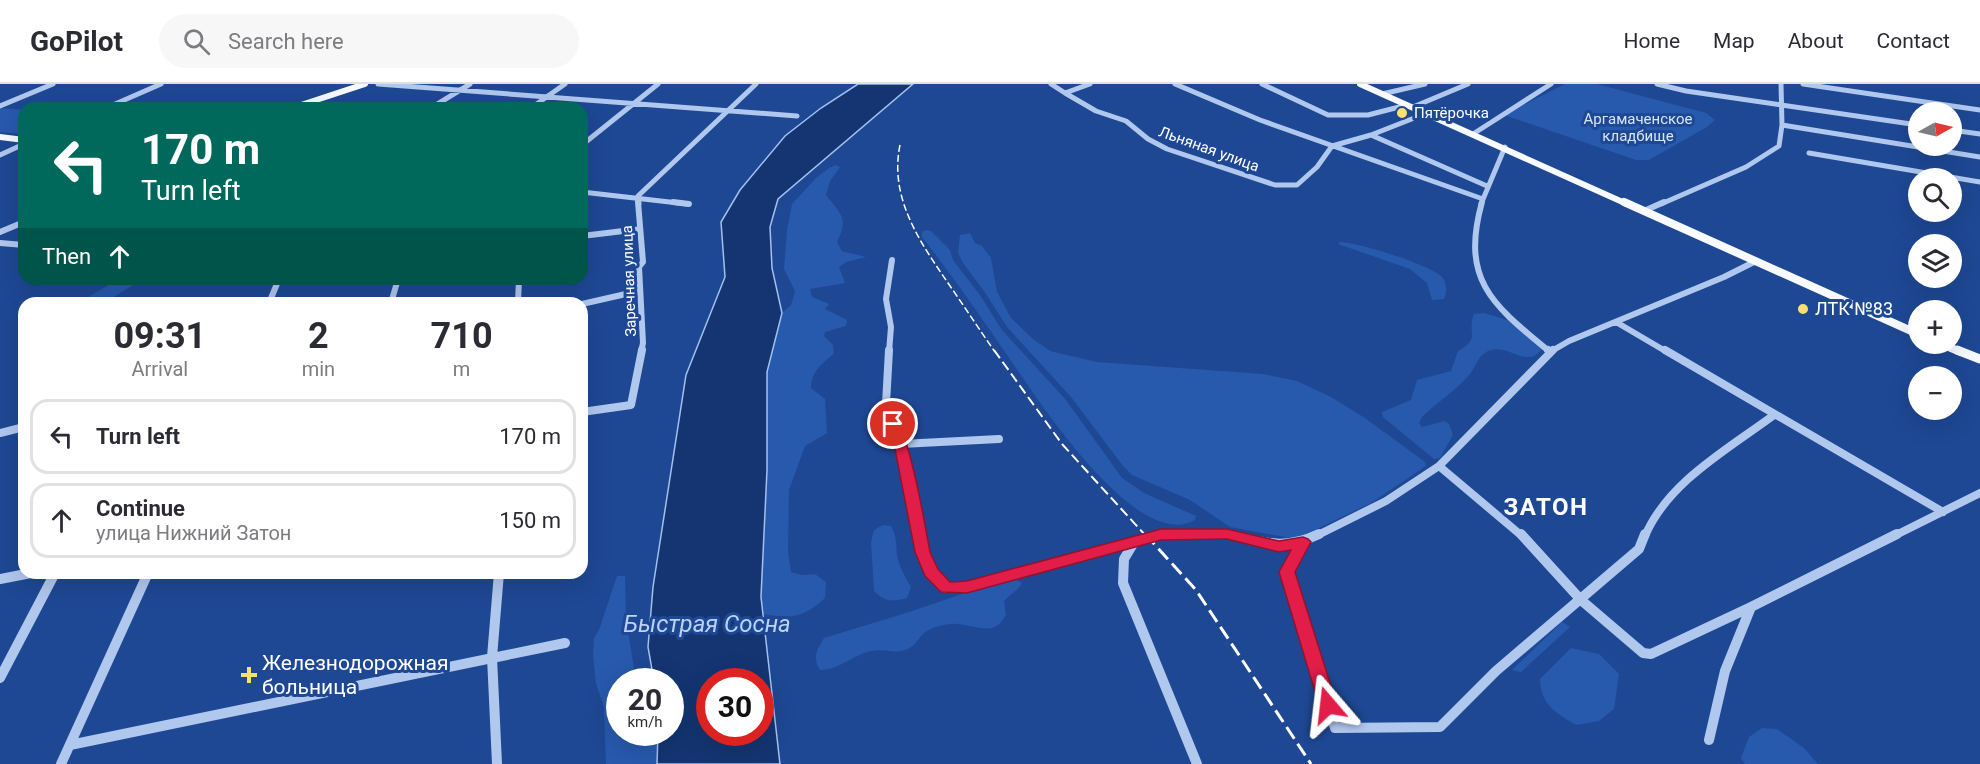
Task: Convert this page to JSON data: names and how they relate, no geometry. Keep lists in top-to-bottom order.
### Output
{
  "streets": {
    "street": ["Льняная улица", "Заречная улица"]
  },
  "districts": ["ЗАТОН"],
  "water": ["Быстрая Сосна"],
  "parks": ["Аргамаченское кладбище"],
  "places": {
    "other": ["Пятёрочка", "ЛТК №83"],
    "health": ["Железнодорожная больница"]
  },
  "north": "right",
  "page": {
    "header": "GoPilot",
    "search": "Search here",
    "nav": [
      "Home",
      "Map",
      "About",
      "Contact"
    ],
    "map_buttons": ["+", "−"],
    "turn": ["170 m", "Turn left"],
    "then": "Then",
    "eta": [
      "09:31",
      "Arrival",
      "2",
      "min",
      "710",
      "m"
    ],
    "list": [
      {
        "name": "Turn left",
        "value": "170 m"
      },
      {
        "name": "Continue",
        "note": "улица Нижний Затон",
        "value": "150 m"
      }
    ],
    "speed": "20 km/h",
    "limit": "30"
  }
}
